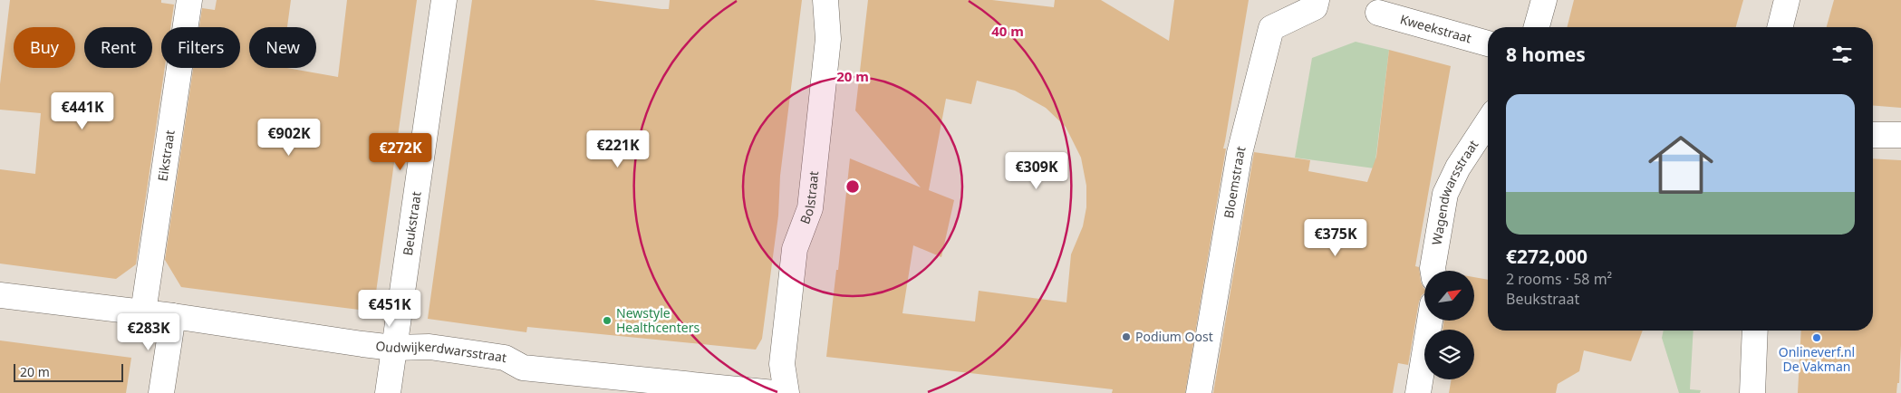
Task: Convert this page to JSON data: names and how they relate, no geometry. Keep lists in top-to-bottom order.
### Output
{
  "streets": {
    "street": [
      "Kweekstraat",
      "Eikstraat",
      "Bloemstraat",
      "Wagendwarsstraat",
      "Bolstraat",
      "Beukstraat",
      "Oudwijkerdwarsstraat"
    ]
  },
  "crossings": [
    ["Eikstraat", "Oudwijkerdwarsstraat"],
    ["Beukstraat", "Oudwijkerdwarsstraat"]
  ],
  "places": ["Newstyle Healthcenters", "Podium Oost", "Onlineverf.nl De Vakman"],
  "scale_bar": "20 m",
  "north": "top right",
  "page": {
    "chip": [
      "Buy",
      "Rent",
      "Filters",
      "New"
    ],
    "heading": "8 homes",
    "list": [
      {
        "name": "€272,000",
        "note": "2 rooms · 58 m² · Beukstraat"
      }
    ],
    "price": [
      "€441K",
      "€902K",
      "€221K",
      "€272K",
      "€309K",
      "€375K",
      "€451K",
      "€283K"
    ],
    "scale": "20 m"
  },
  "rings": ["40 m", "20 m"]
}
